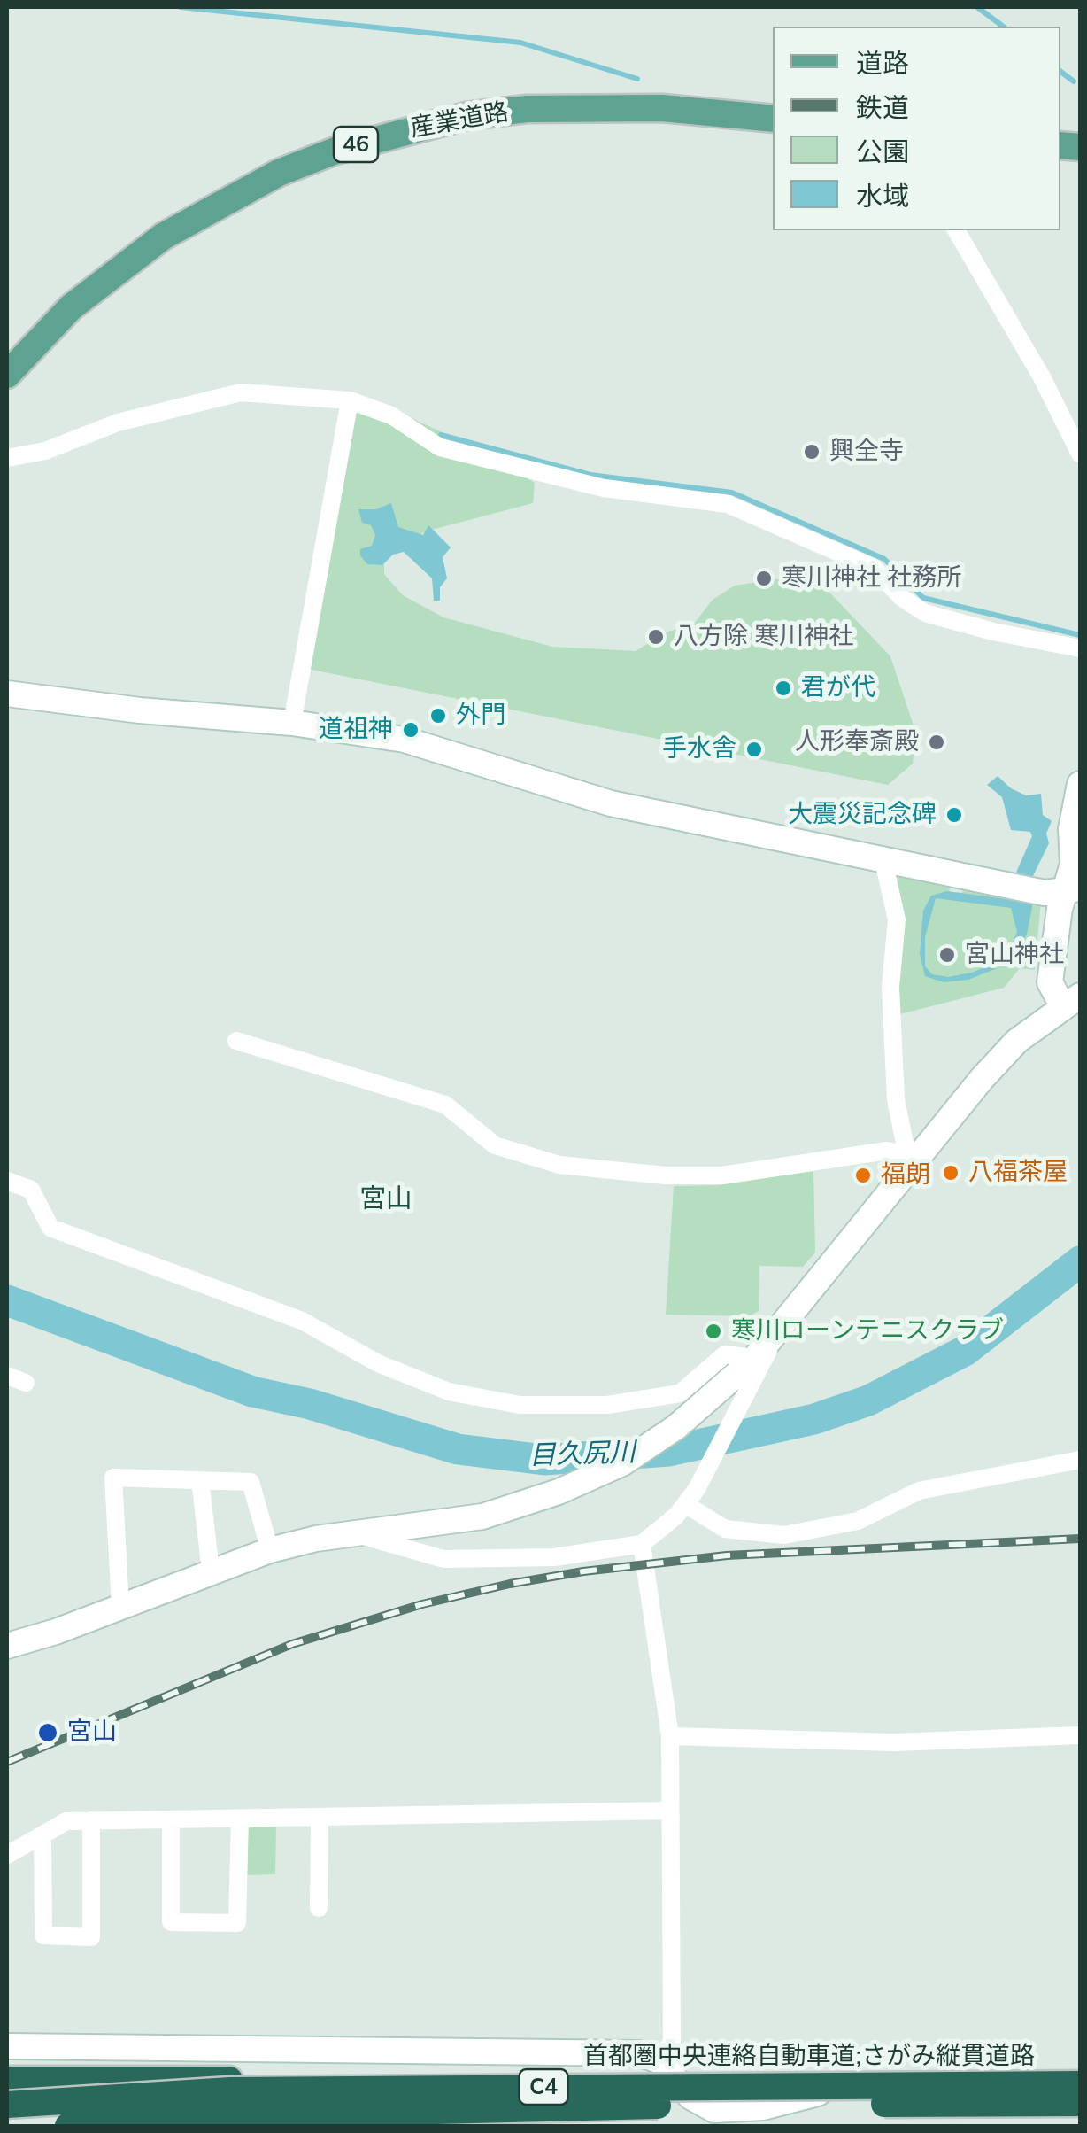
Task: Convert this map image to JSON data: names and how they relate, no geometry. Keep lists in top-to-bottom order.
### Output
{
  "streets": {
    "highway": ["首都圏中央連絡自動車道;さがみ縦貫道路", "C4"],
    "main road": ["産業道路", "46"]
  },
  "districts": ["宮山"],
  "water": ["目久尻川"],
  "places": [
    "興全寺",
    "寒川神社 社務所",
    "八方除 寒川神社",
    "君が代",
    "外門",
    "道祖神",
    "人形奉斎殿",
    "手水舎",
    "大震災記念碑",
    "宮山神社",
    "八福茶屋",
    "福朗",
    "寒川ローンテニスクラブ",
    "宮山"
  ],
  "legend": [
    "道路",
    "鉄道",
    "公園",
    "水域"
  ]
}
